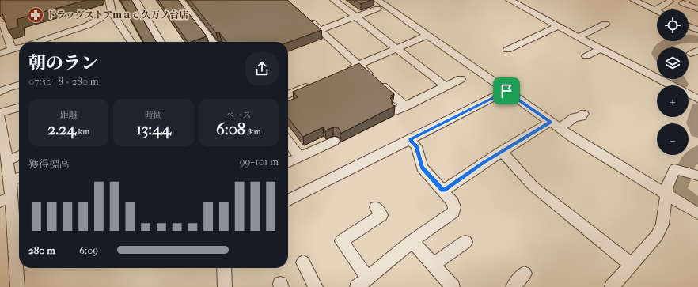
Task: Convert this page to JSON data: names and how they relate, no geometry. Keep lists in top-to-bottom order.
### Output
{
  "places": {
    "pharmacy": ["ドラッグストアｍａｃ久万ノ台店"]
  },
  "page": {
    "map_buttons": ["+", "−"],
    "heading": ["朝のラン", "07:50 · 8 × 280 m"],
    "stats": [
      ["距離", "2.24 km"],
      ["時間", "13:44"],
      ["ペース", "6:08 /km"]
    ],
    "chart": ["獲得標高", "99–101 m"],
    "list": [
      {
        "name": "280 m",
        "note": "6:09"
      }
    ]
  }
}
